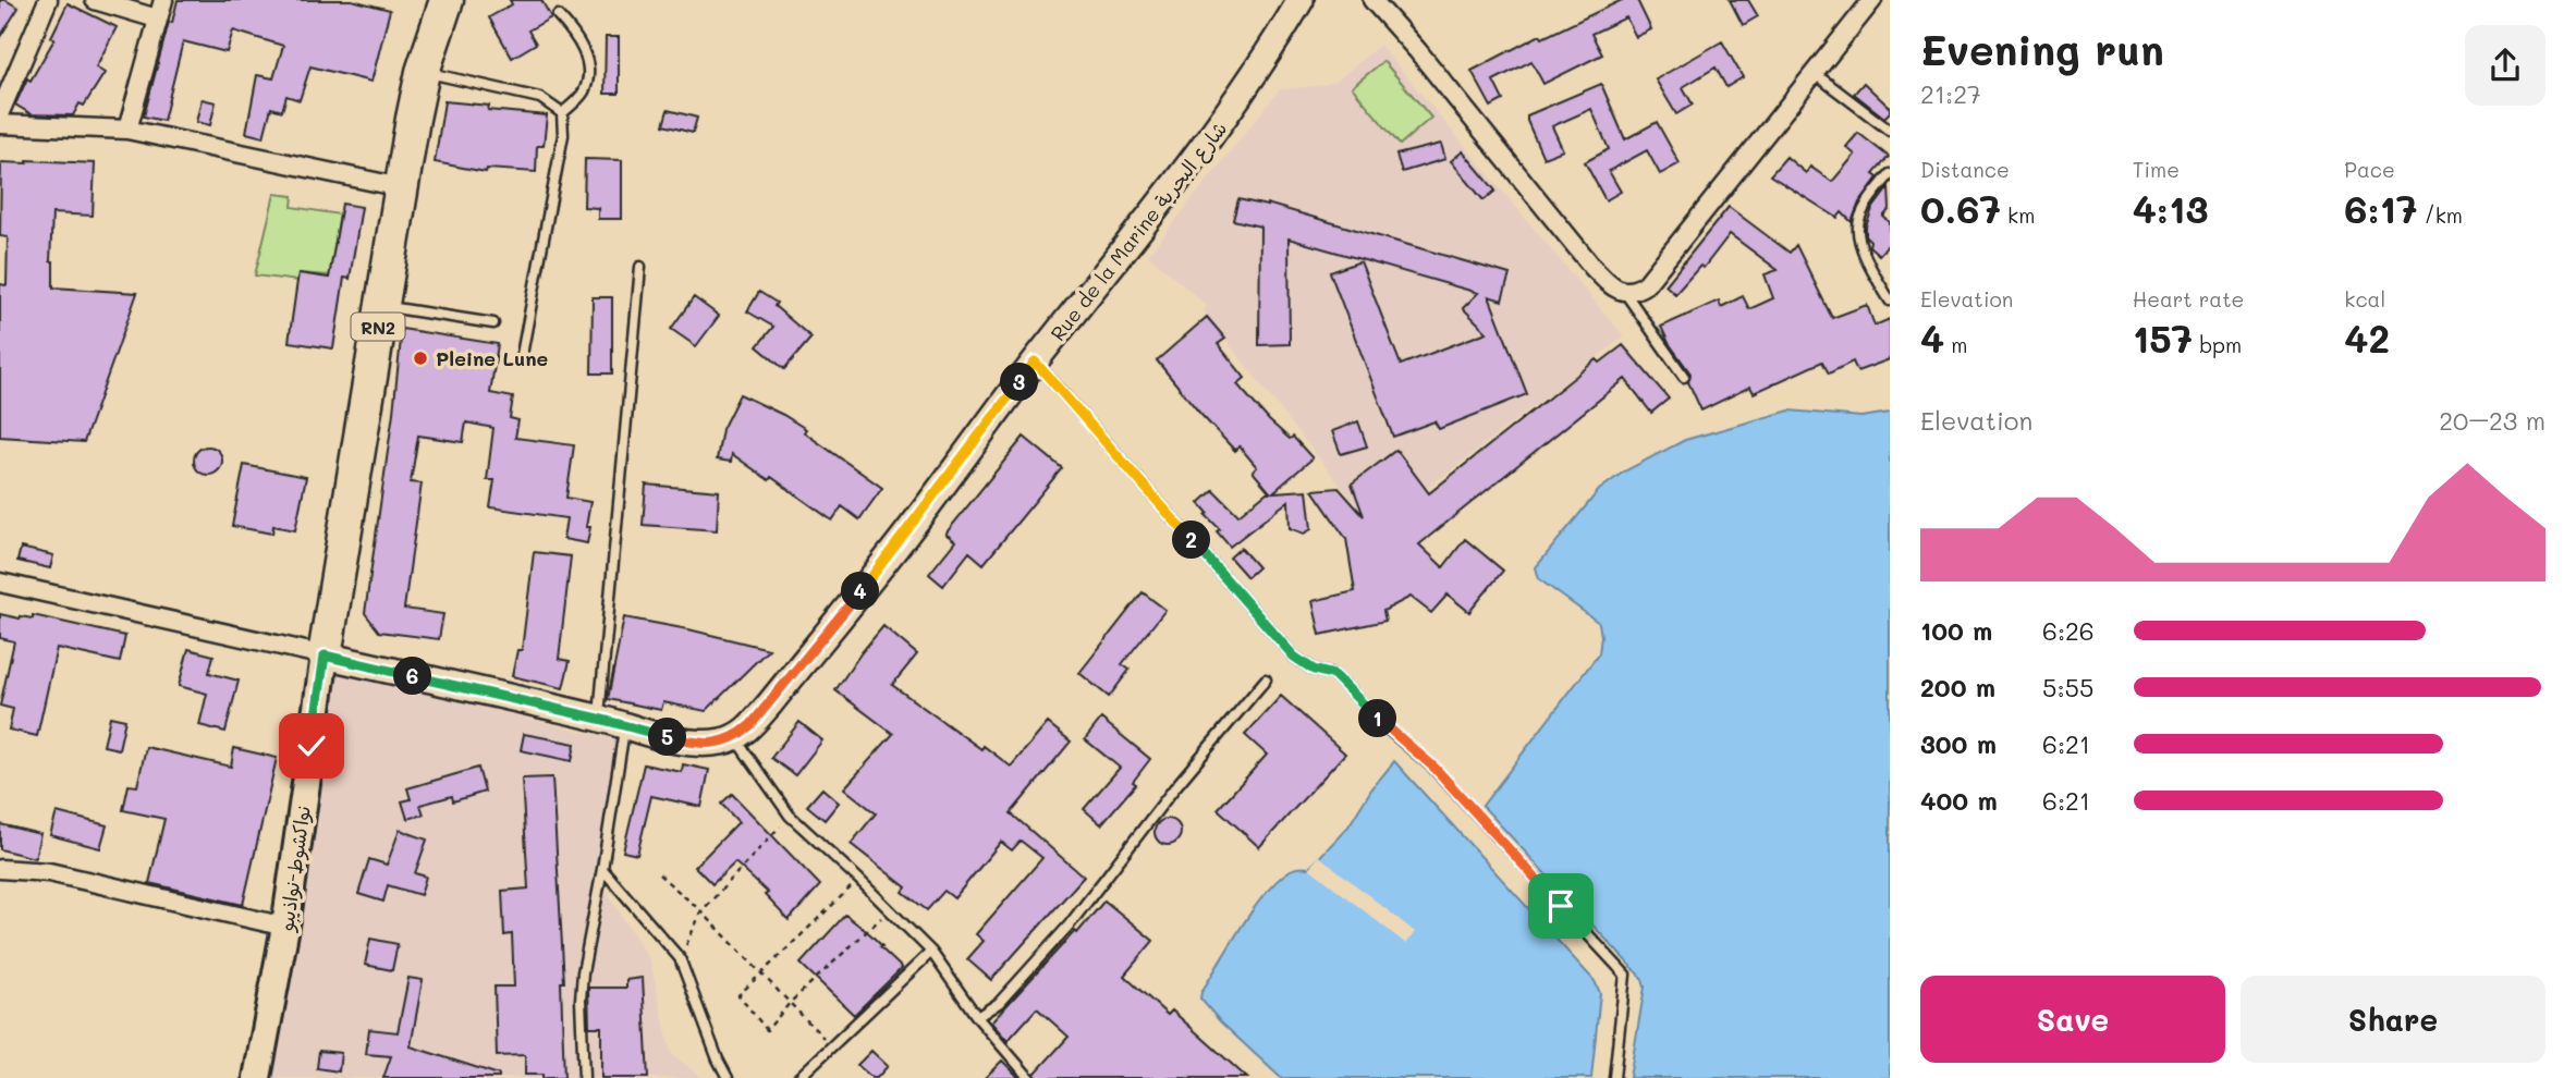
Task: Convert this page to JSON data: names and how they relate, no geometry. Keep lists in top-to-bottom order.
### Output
{
  "streets": {
    "highway": ["RN2"],
    "main road": ["نواكشوط-نواذيبو"],
    "street": ["Rue de la Marine شارع البحرية"]
  },
  "crossings": [
    ["RN2", "نواكشوط-نواذيبو"]
  ],
  "places": ["Pleine Lune"],
  "page": {
    "heading": ["Evening run", "21:27"],
    "stats": [
      ["Distance", "0.67 km"],
      ["Time", "4:13"],
      ["Pace", "6:17 /km"],
      ["Elevation", "4 m"],
      ["Heart rate", "157 bpm"],
      ["kcal", "42"]
    ],
    "pins": [
      "3",
      "2",
      "4",
      "6",
      "1",
      "5"
    ],
    "chart": ["Elevation", "20–23 m"],
    "list": [
      {
        "name": "100 m",
        "note": "6:26"
      },
      {
        "name": "200 m",
        "note": "5:55"
      },
      {
        "name": "300 m",
        "note": "6:21"
      },
      {
        "name": "400 m",
        "note": "6:21"
      }
    ],
    "buttons": ["Save", "Share"]
  }
}
